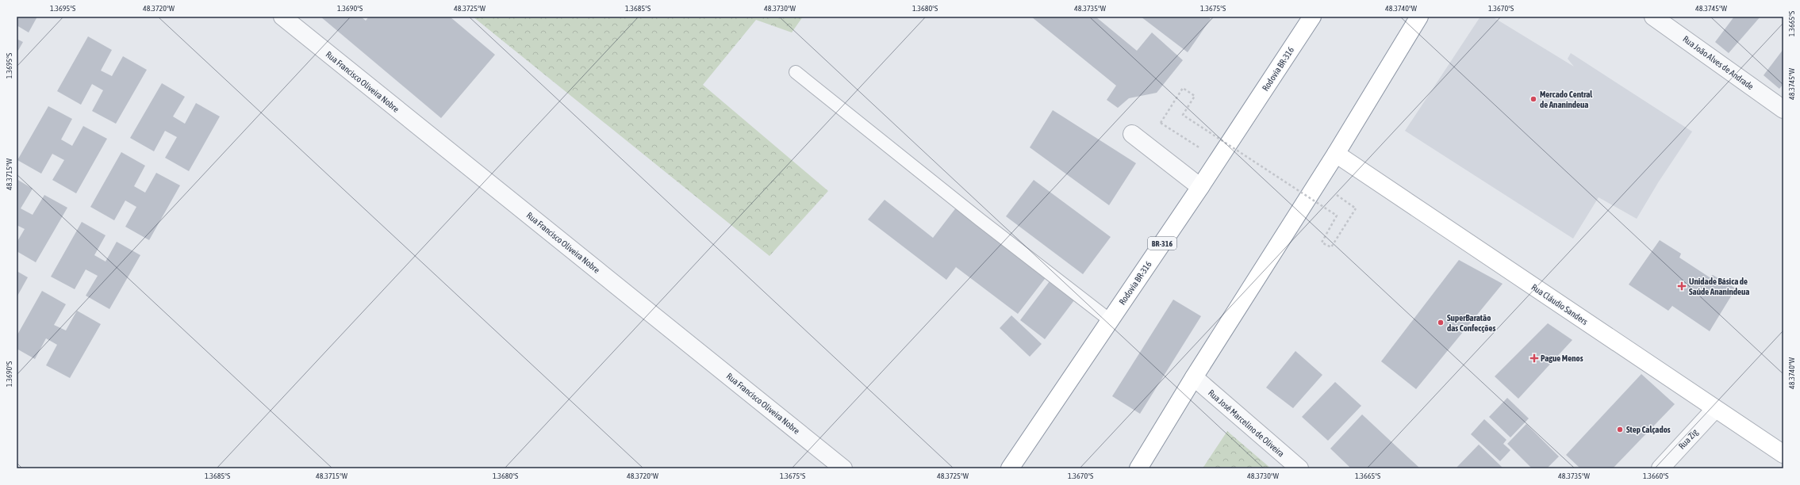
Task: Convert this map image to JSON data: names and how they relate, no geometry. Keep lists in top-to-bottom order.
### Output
{
  "streets": {
    "main road": ["Rodovia BR-316", "BR-316", "Rua Cláudio Sanders"],
    "street": [
      "Rua João Alves de Andrade",
      "Rua Francisco Oliveira Nobre",
      "Rua José Marcelino de Oliveira",
      "Rua Zig"
    ]
  },
  "crossings": [
    ["Rua Cláudio Sanders", "Rua Zig"]
  ],
  "places": {
    "other": ["Mercado Central de Ananindeua", "SuperBaratão das Confecções", "Step Calçados"],
    "health": ["Unidade Básica de Saúde Ananindeua", "Pague Menos"]
  },
  "coordinates": [
    "1.3695°S",
    "48.3720°W",
    "1.3690°S",
    "48.3725°W",
    "1.3685°S",
    "48.3730°W",
    "1.3680°S",
    "48.3735°W",
    "1.3675°S",
    "48.3740°W",
    "1.3670°S",
    "48.3745°W",
    "1.3665°S",
    "48.3715°W",
    "1.3660°S"
  ]
}
